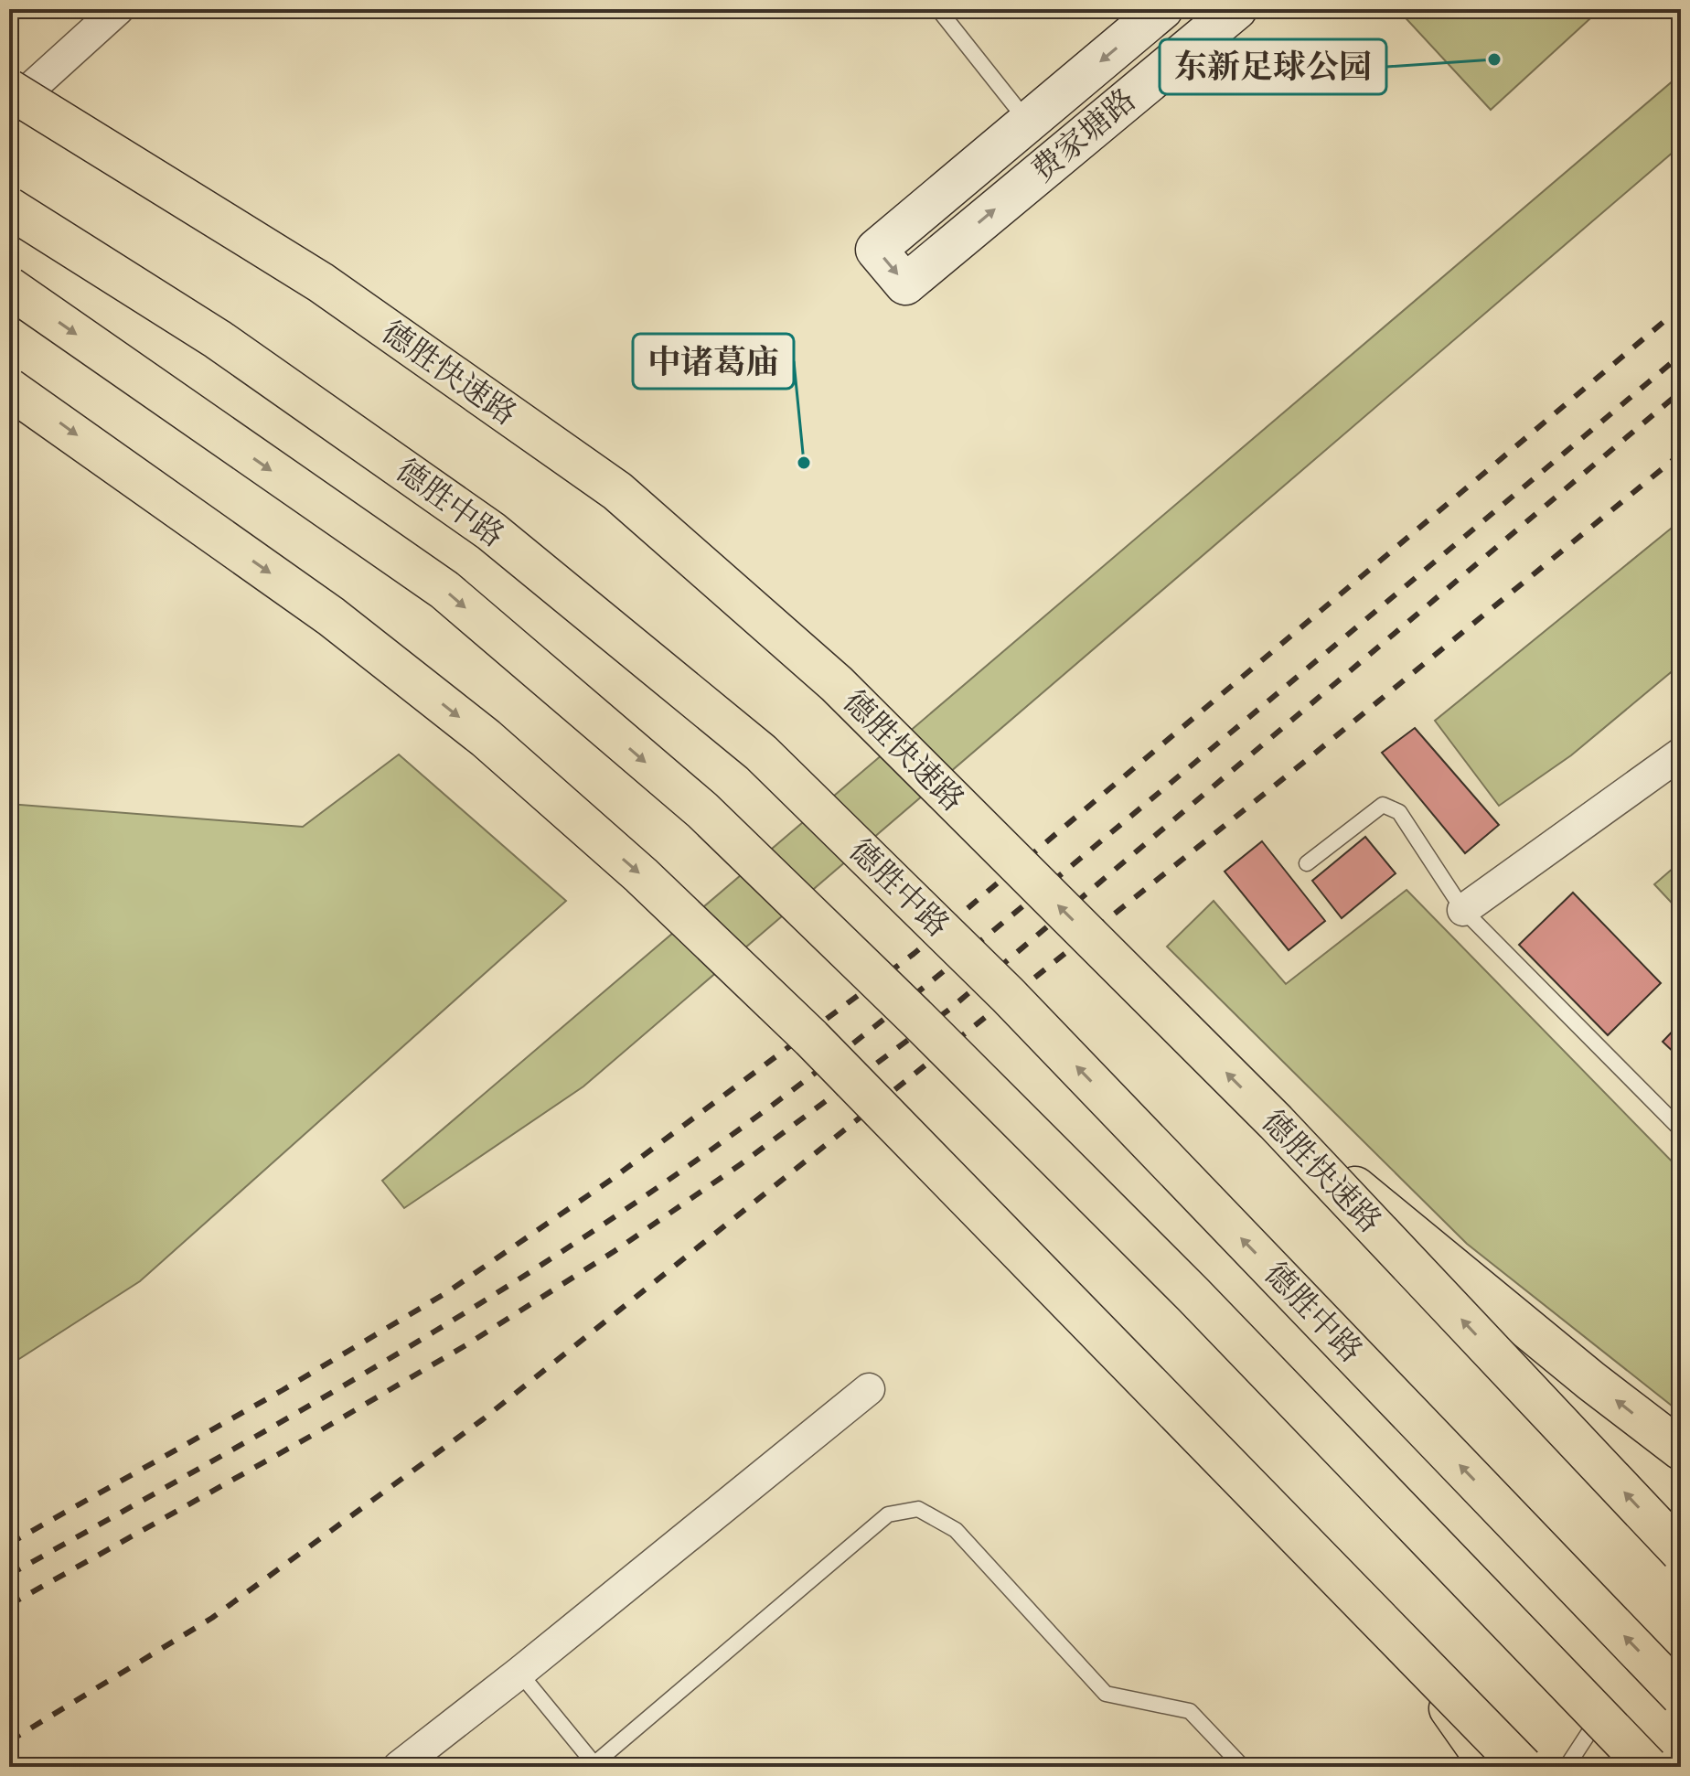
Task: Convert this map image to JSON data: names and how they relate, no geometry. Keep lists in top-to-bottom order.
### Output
{
  "streets": {
    "main road": ["德胜快速路", "德胜中路"],
    "street": ["费家塘路"]
  },
  "places": ["东新足球公园", "中诸葛庙"]
}
